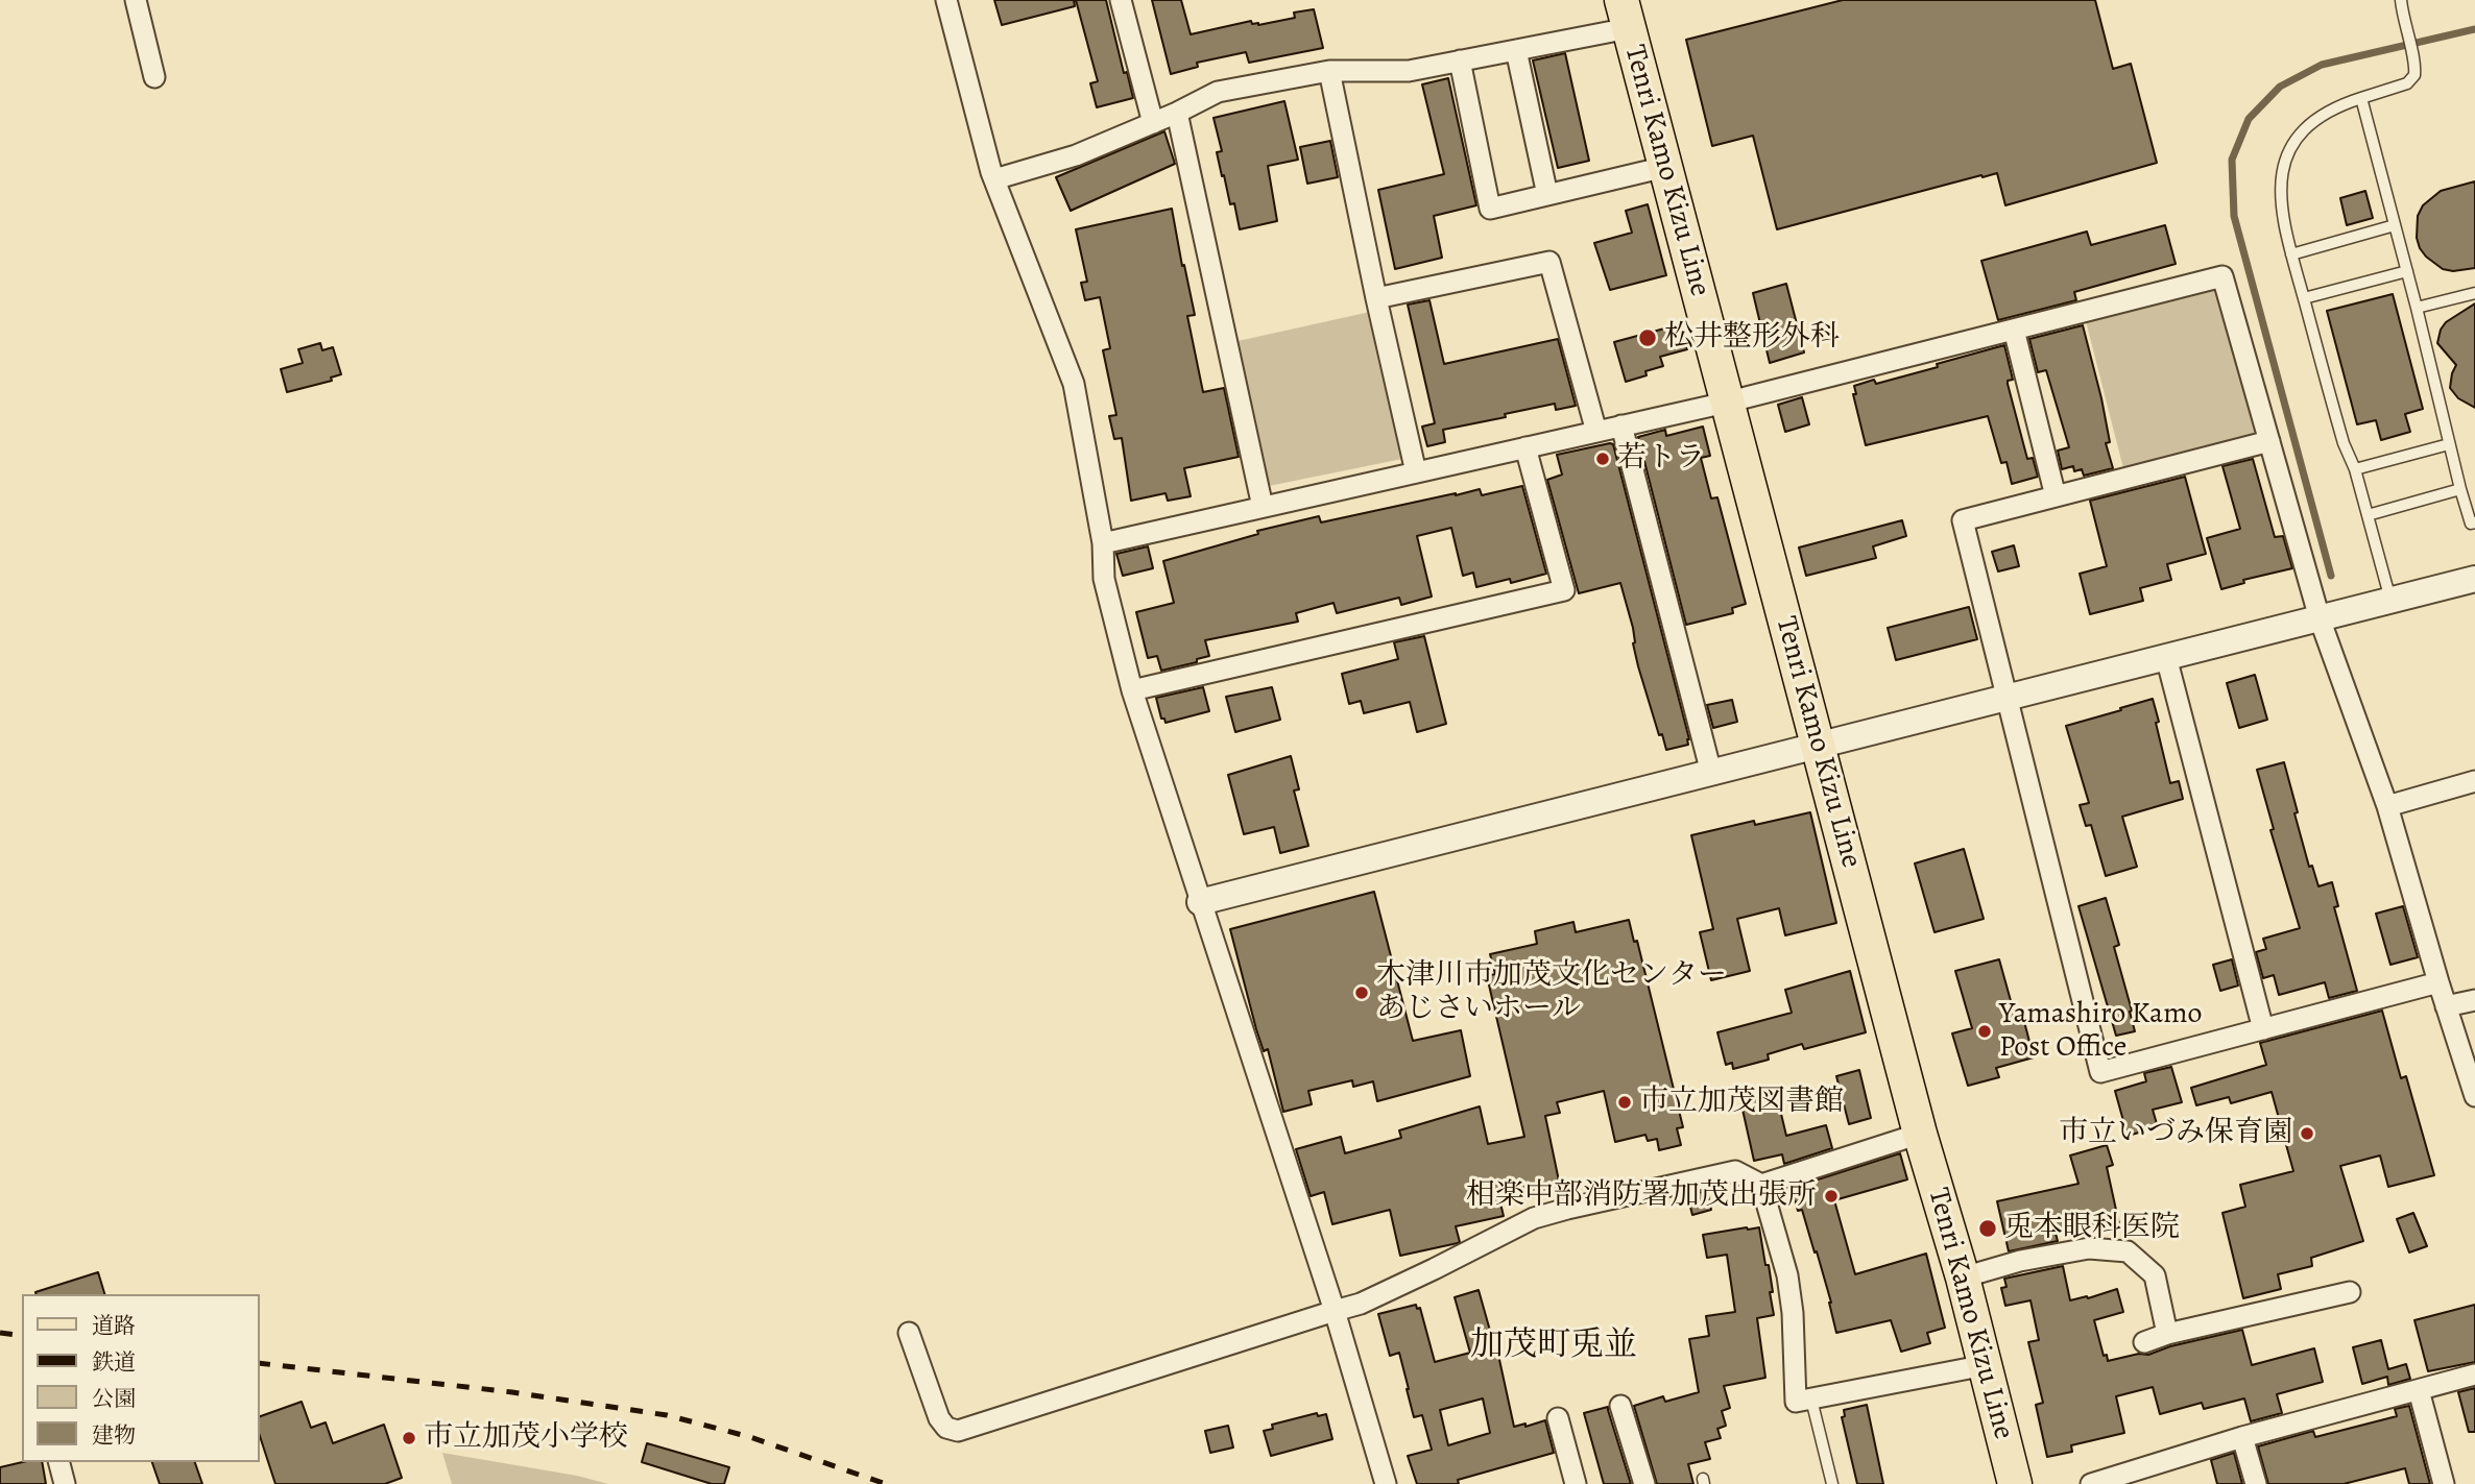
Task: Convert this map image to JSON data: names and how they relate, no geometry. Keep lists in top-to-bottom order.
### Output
{
  "streets": {
    "main road": ["Tenri Kamo Kizu Line"]
  },
  "districts": ["加茂町兎並"],
  "places": [
    "松井整形外科",
    "若トラ",
    "木津川市加茂文化センター あじさいホール",
    "Yamashiro Kamo Post Office",
    "市立加茂図書館",
    "市立いづみ保育園",
    "相楽中部消防署加茂出張所",
    "兎本眼科医院",
    "市立加茂小学校"
  ],
  "legend": [
    "道路",
    "鉄道",
    "公園",
    "建物"
  ]
}
